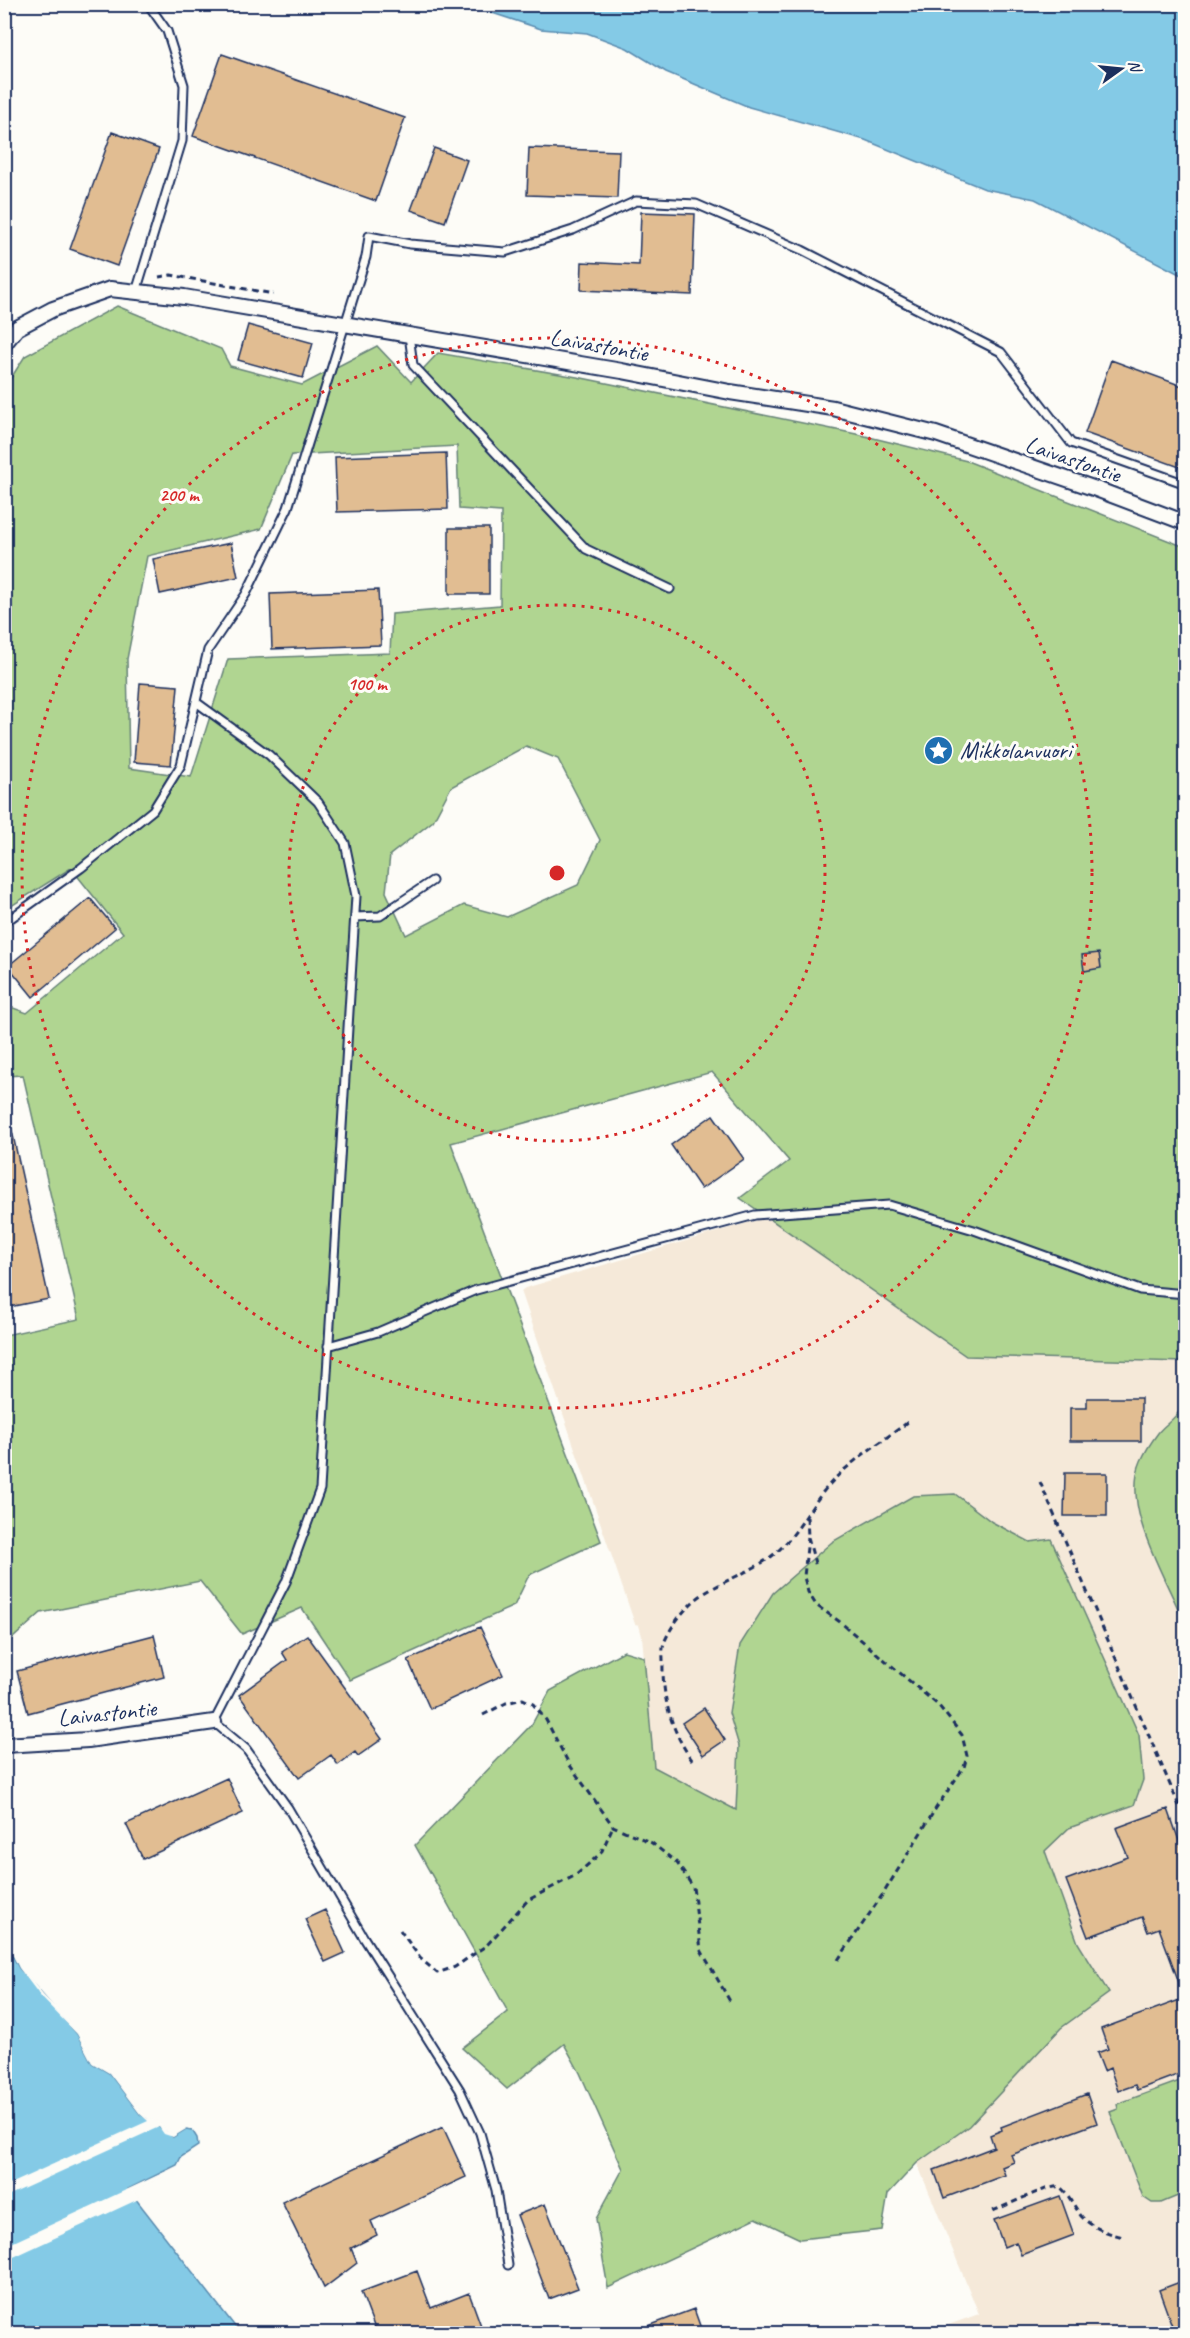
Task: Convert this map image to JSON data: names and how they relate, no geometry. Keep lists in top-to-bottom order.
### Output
{
  "streets": {
    "street": ["Laivastontie"]
  },
  "places": {
    "place": ["Mikkolanvuori"]
  },
  "north": "right",
  "rings": ["200 m", "100 m"]
}
